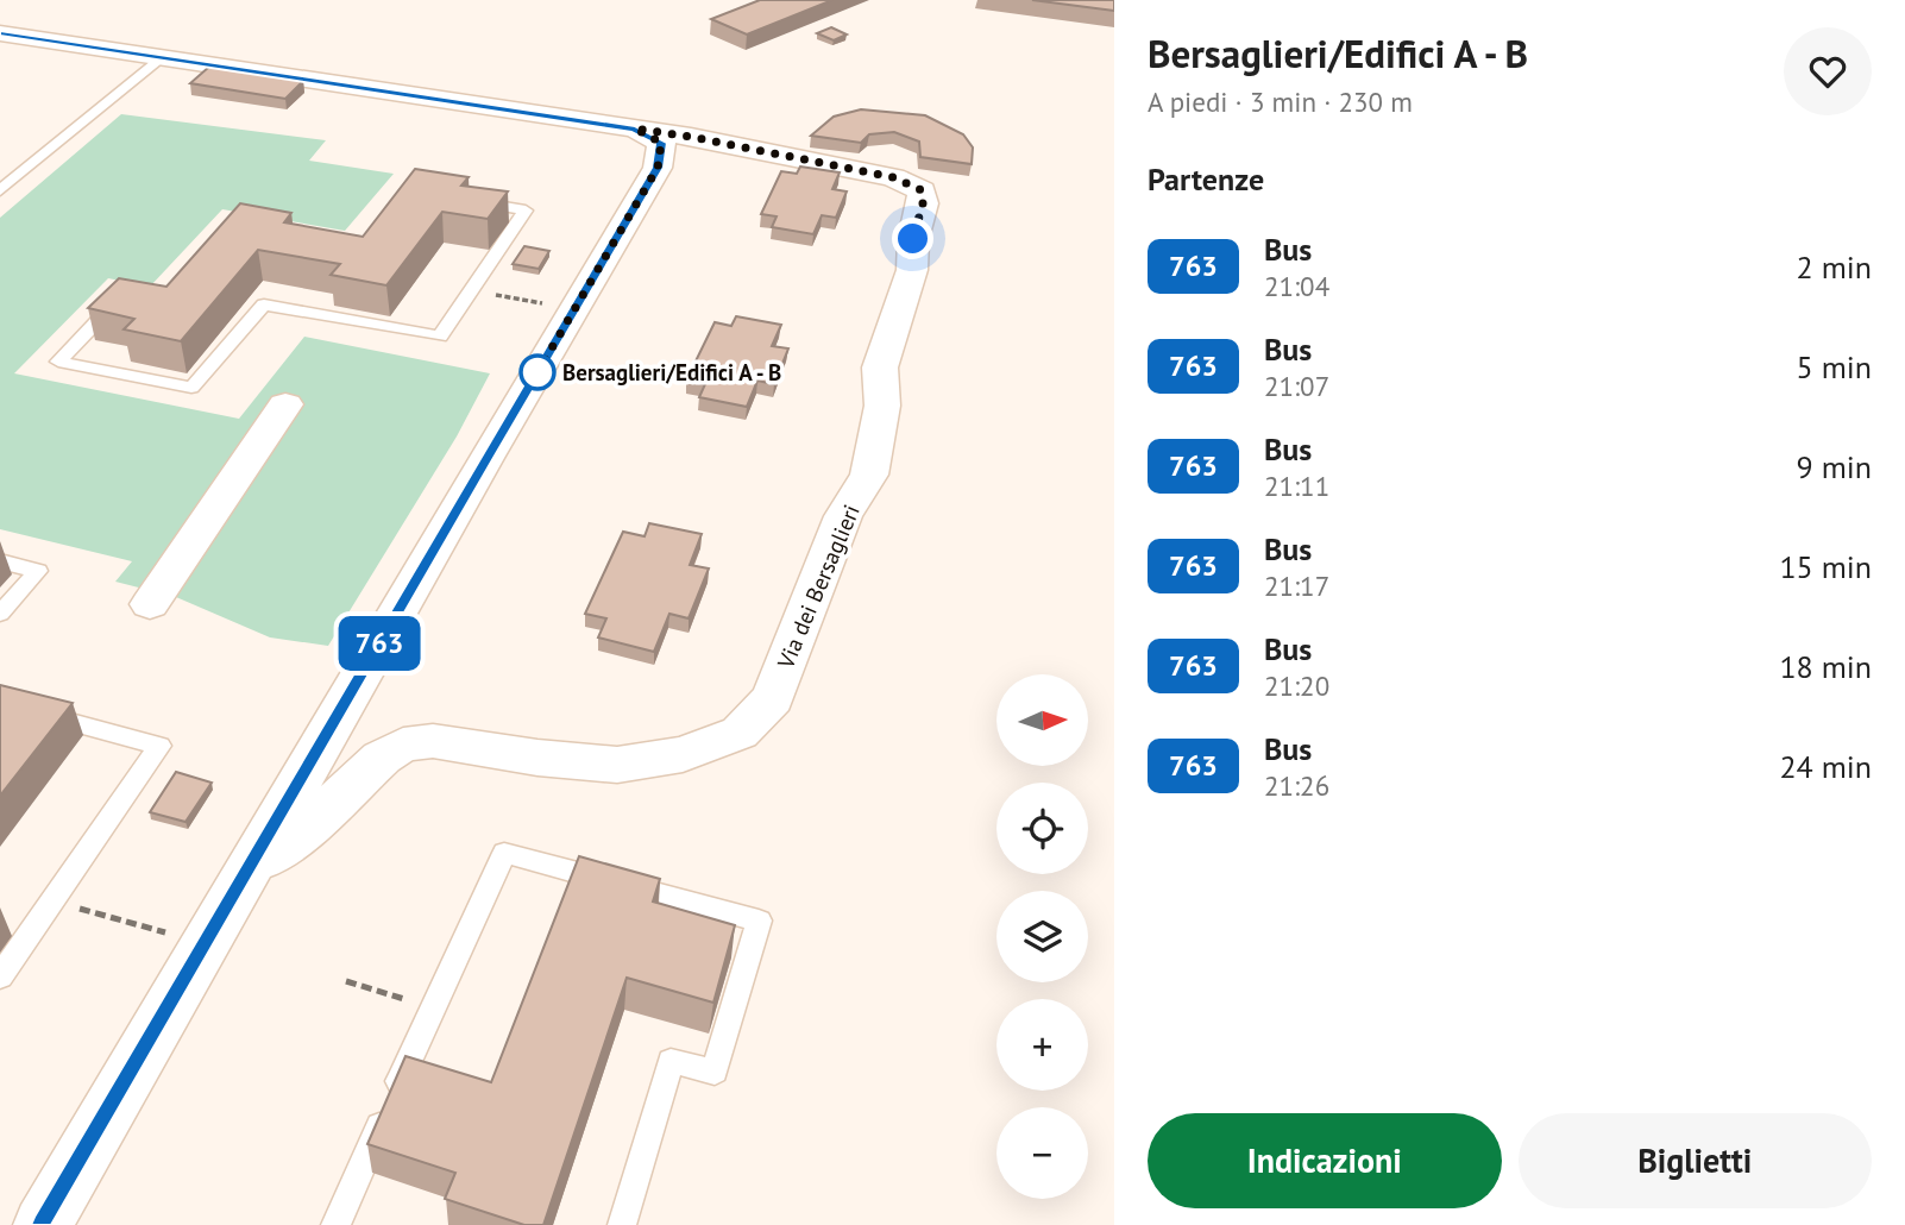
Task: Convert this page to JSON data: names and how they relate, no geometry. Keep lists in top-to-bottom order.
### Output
{
  "streets": {
    "street": ["Via dei Bersaglieri"]
  },
  "places": ["Bersaglieri/Edifici A - B"],
  "lines": ["bus line 763"],
  "north": "right",
  "page": {
    "on_map": "763",
    "heading": [
      ["Bersaglieri/Edifici A - B", "A piedi · 3 min · 230 m"],
      "Partenze"
    ],
    "list": [
      {
        "mark": "763",
        "name": "Bus",
        "note": "21:04",
        "value": "2 min"
      },
      {
        "mark": "763",
        "name": "Bus",
        "note": "21:07",
        "value": "5 min"
      },
      {
        "mark": "763",
        "name": "Bus",
        "note": "21:11",
        "value": "9 min"
      },
      {
        "mark": "763",
        "name": "Bus",
        "note": "21:17",
        "value": "15 min"
      },
      {
        "mark": "763",
        "name": "Bus",
        "note": "21:20",
        "value": "18 min"
      },
      {
        "mark": "763",
        "name": "Bus",
        "note": "21:26",
        "value": "24 min"
      }
    ],
    "map_buttons": ["+", "−"],
    "buttons": ["Indicazioni", "Biglietti"]
  }
}
